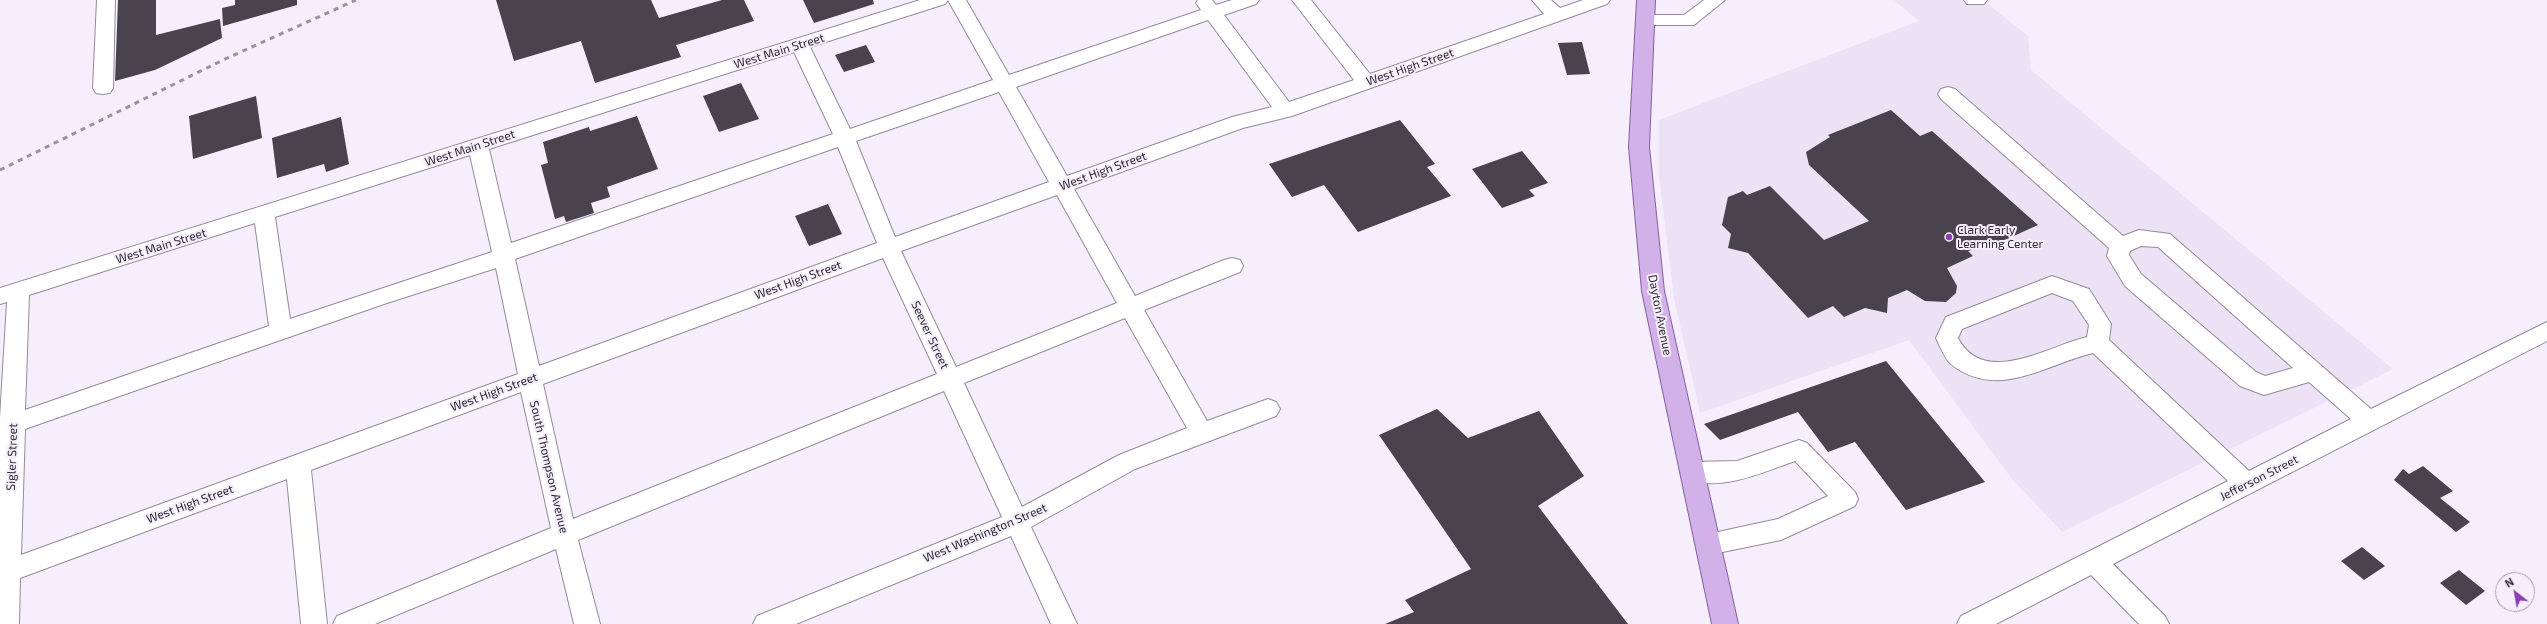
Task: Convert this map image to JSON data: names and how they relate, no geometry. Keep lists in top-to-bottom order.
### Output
{
  "streets": {
    "main road": ["Dayton Avenue"],
    "street": [
      "West Main Street",
      "West High Street",
      "Seever Street",
      "Sigler Street",
      "South Thompson Avenue",
      "Jefferson Street",
      "West Washington Street"
    ]
  },
  "crossings": [
    ["West Main Street", "Seever Street"],
    ["West Main Street", "Sigler Street"],
    ["West Main Street", "South Thompson Avenue"],
    ["West High Street", "Seever Street"],
    ["West High Street", "Sigler Street"],
    ["West High Street", "South Thompson Avenue"],
    ["Seever Street", "West Washington Street"]
  ],
  "places": ["Clark Early Learning Center"],
  "north": "top left"
}
